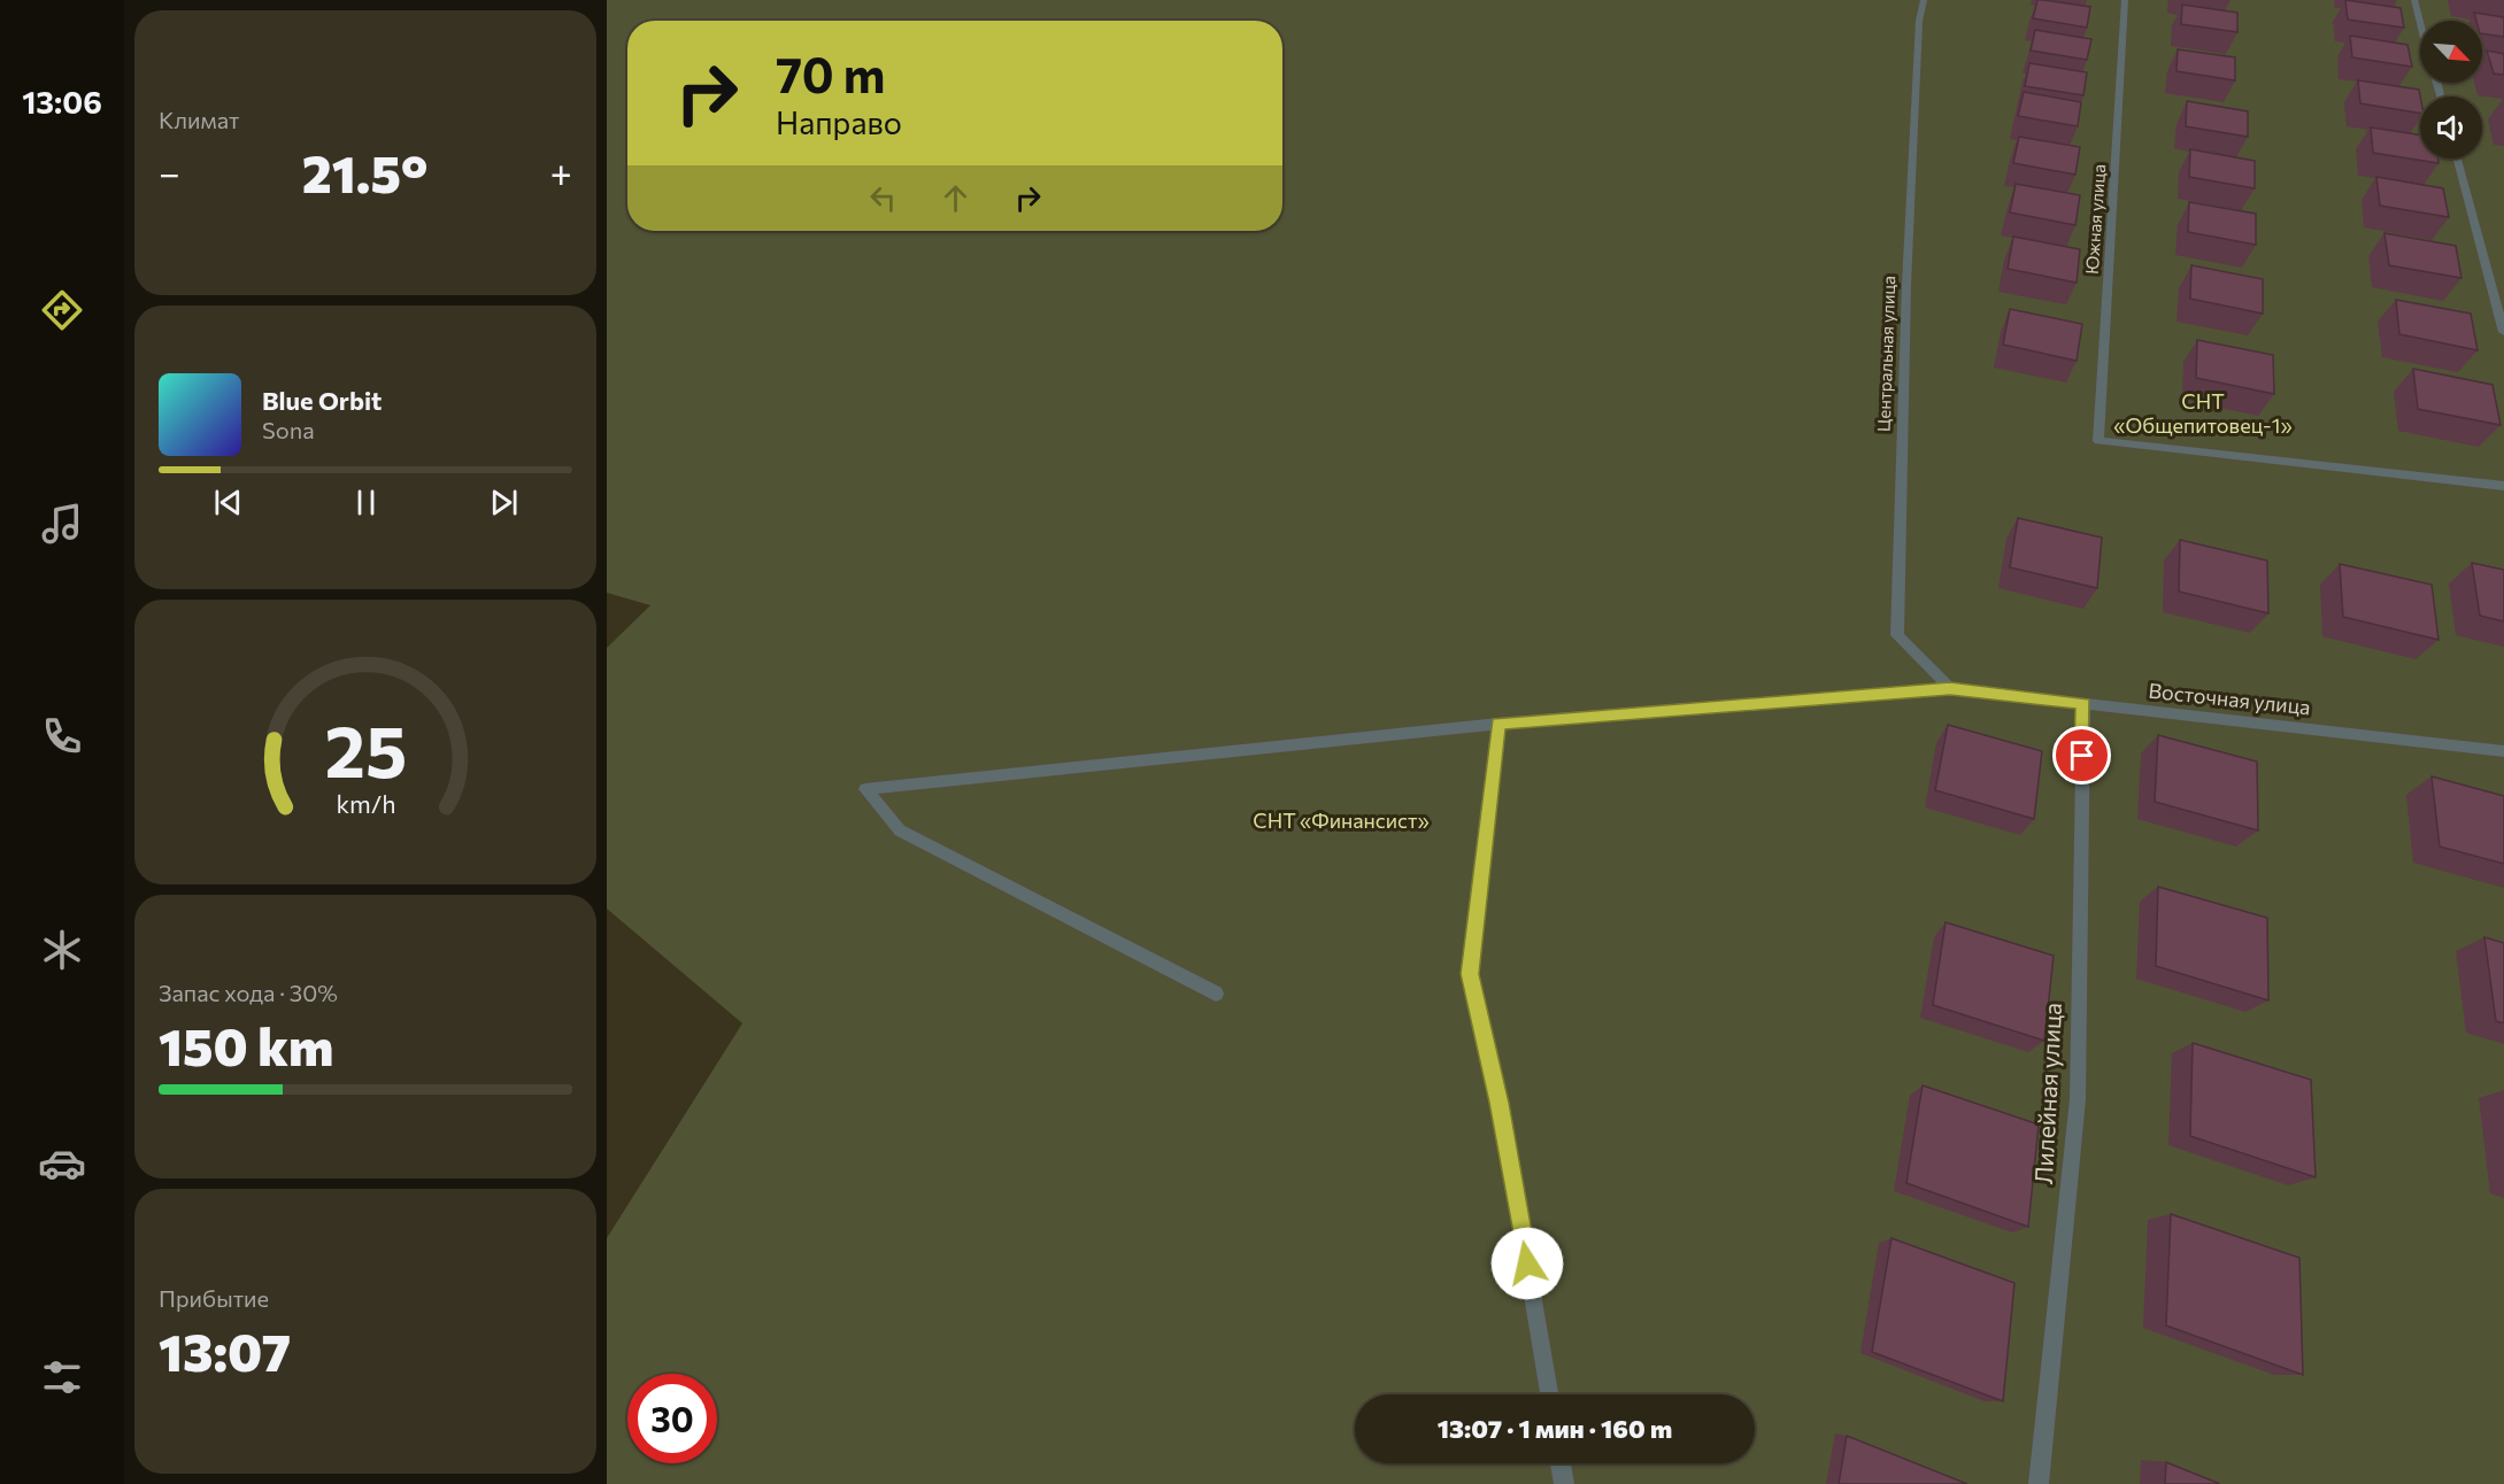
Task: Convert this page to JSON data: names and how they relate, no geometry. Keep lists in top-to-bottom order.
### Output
{
  "streets": {
    "street": [
      "Южная улица",
      "Центральная улица",
      "Восточная улица",
      "Лилейная улица"
    ]
  },
  "crossings": [
    ["Центральная улица", "Восточная улица"],
    ["Восточная улица", "Лилейная улица"]
  ],
  "parks": ["СНТ «Общепитовец-1»", "СНТ «Финансист»"],
  "north": "bottom right",
  "page": {
    "tabs": "13:06",
    "tile": [
      "Климат",
      ["Запас хода · 30%", "150 km"],
      ["Прибытие", "13:07"]
    ],
    "turn": ["70 m", "Направо"],
    "heat": ["−", "21.5°", "+"],
    "song": ["Blue Orbit", "Sona"],
    "limit": "30",
    "trip": "13:07 · 1 мин · 160 m",
    "gauge": ["25", "km/h"]
  }
}
